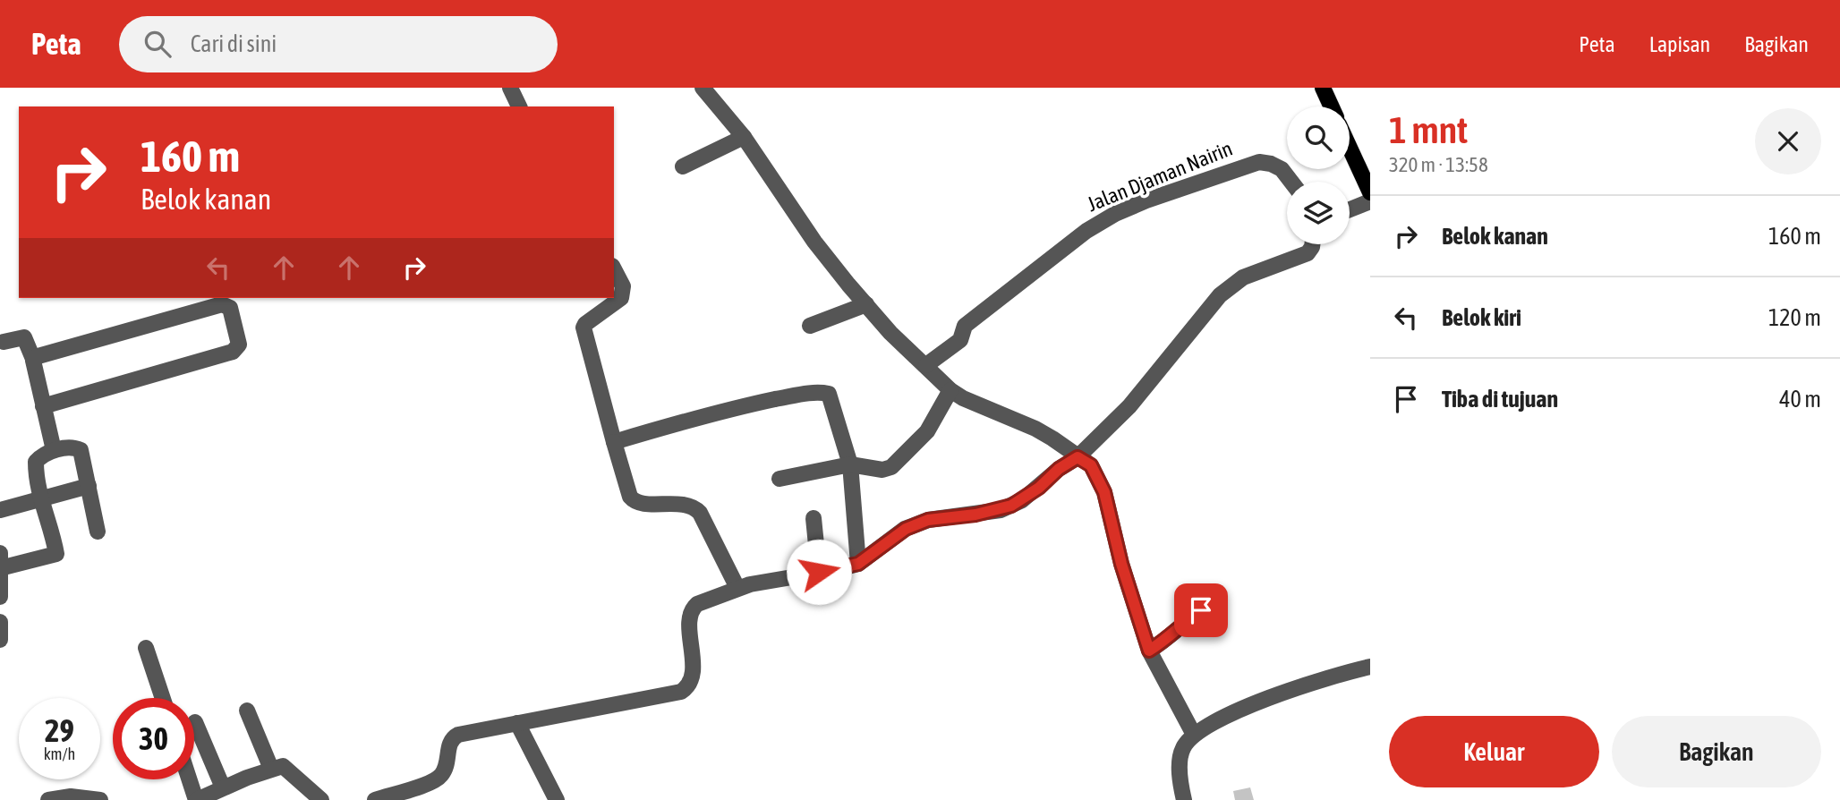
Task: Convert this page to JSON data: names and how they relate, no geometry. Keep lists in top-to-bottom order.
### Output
{
  "streets": {
    "street": ["Jalan Djaman Nairin"]
  },
  "page": {
    "header": "Peta",
    "search": "Cari di sini",
    "nav": ["Peta", "Lapisan", "Bagikan"],
    "heading": ["1 mnt", "320 m · 13:58"],
    "turn": ["160 m", "Belok kanan"],
    "list": [
      {
        "name": "Belok kanan",
        "value": "160 m"
      },
      {
        "name": "Belok kiri",
        "value": "120 m"
      },
      {
        "name": "Tiba di tujuan",
        "value": "40 m"
      }
    ],
    "speed": "29 km/h",
    "limit": "30",
    "buttons": ["Keluar", "Bagikan"]
  }
}
